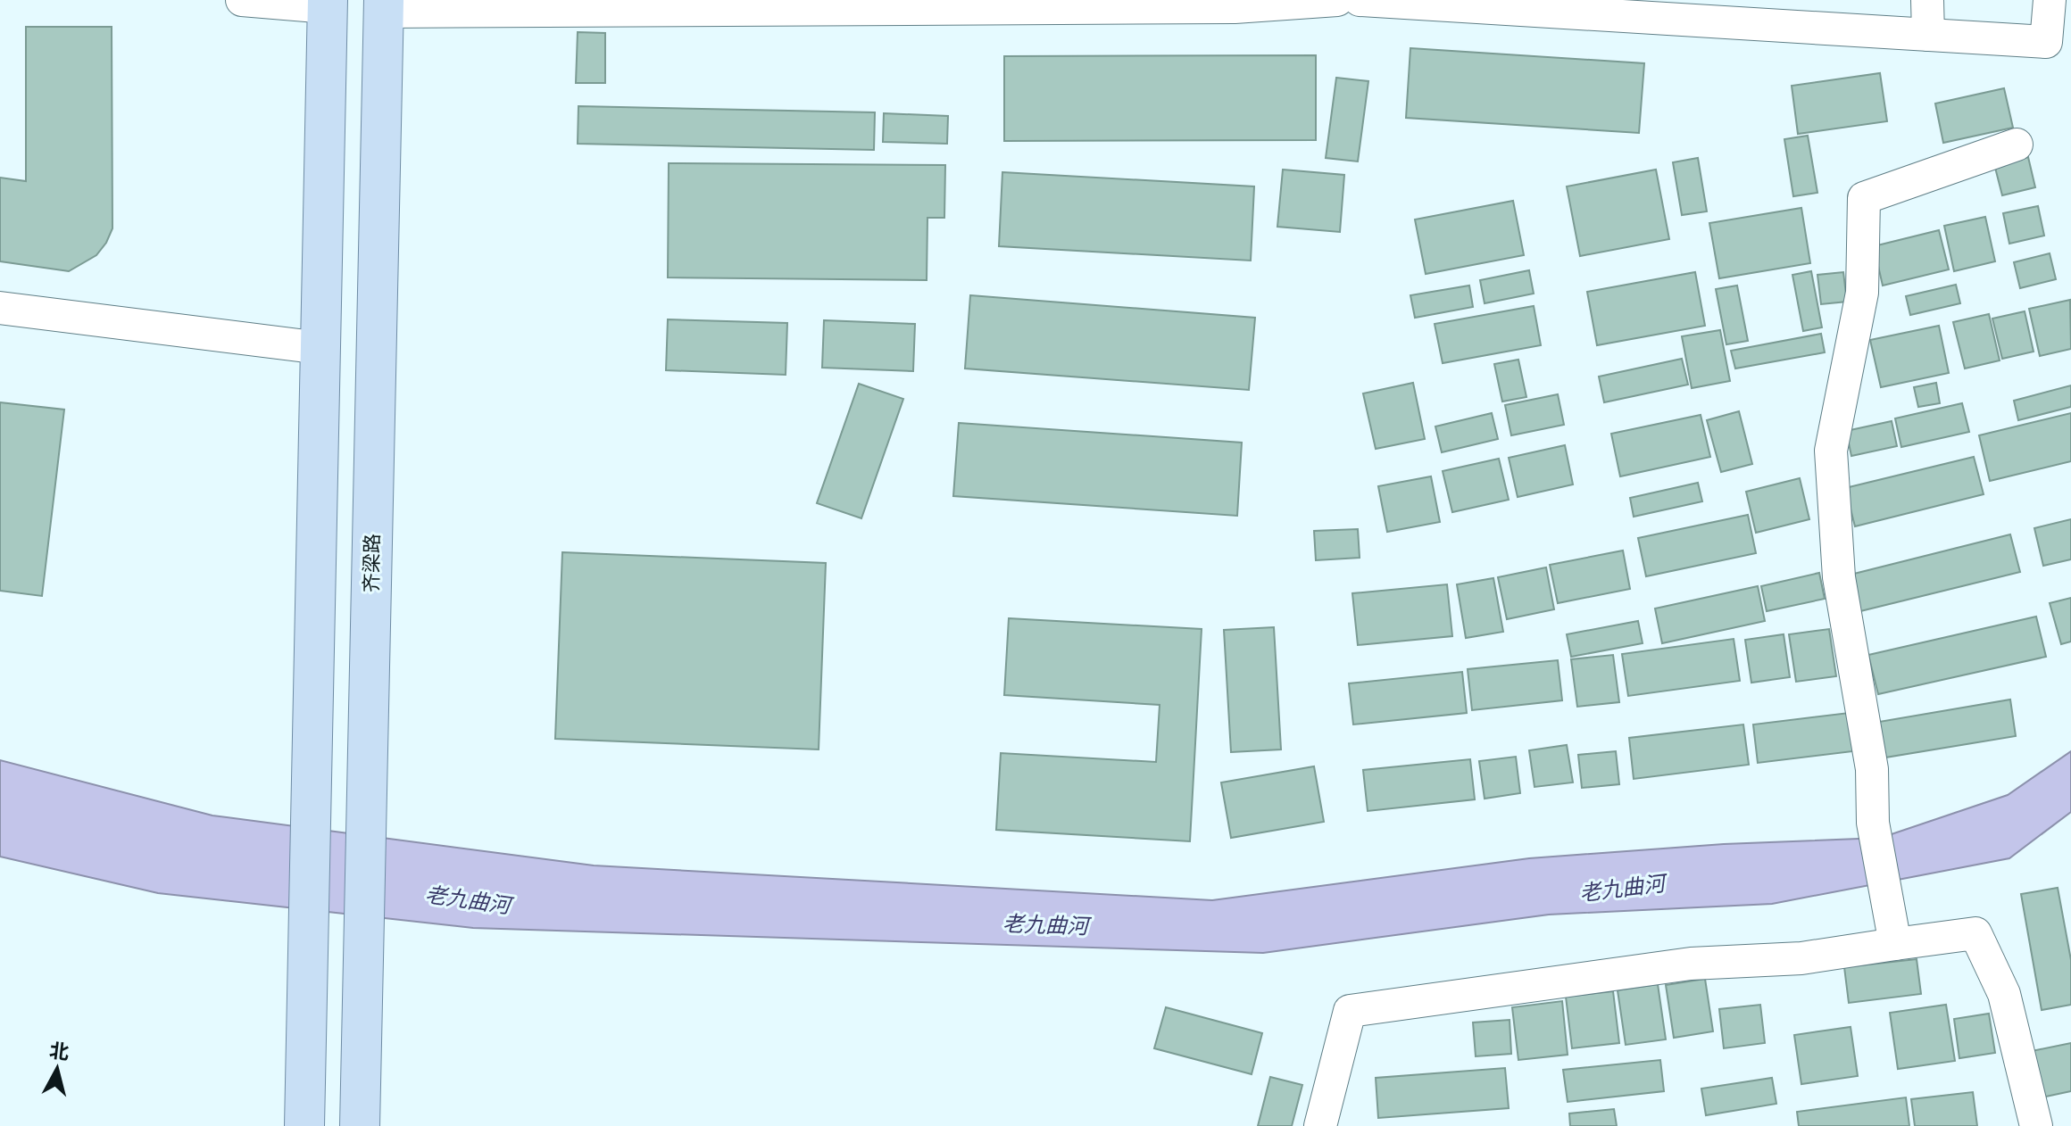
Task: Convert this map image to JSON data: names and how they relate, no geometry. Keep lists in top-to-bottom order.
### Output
{
  "streets": {
    "main road": ["齐梁路"]
  },
  "water": ["老九曲河"],
  "north": "top"
}
